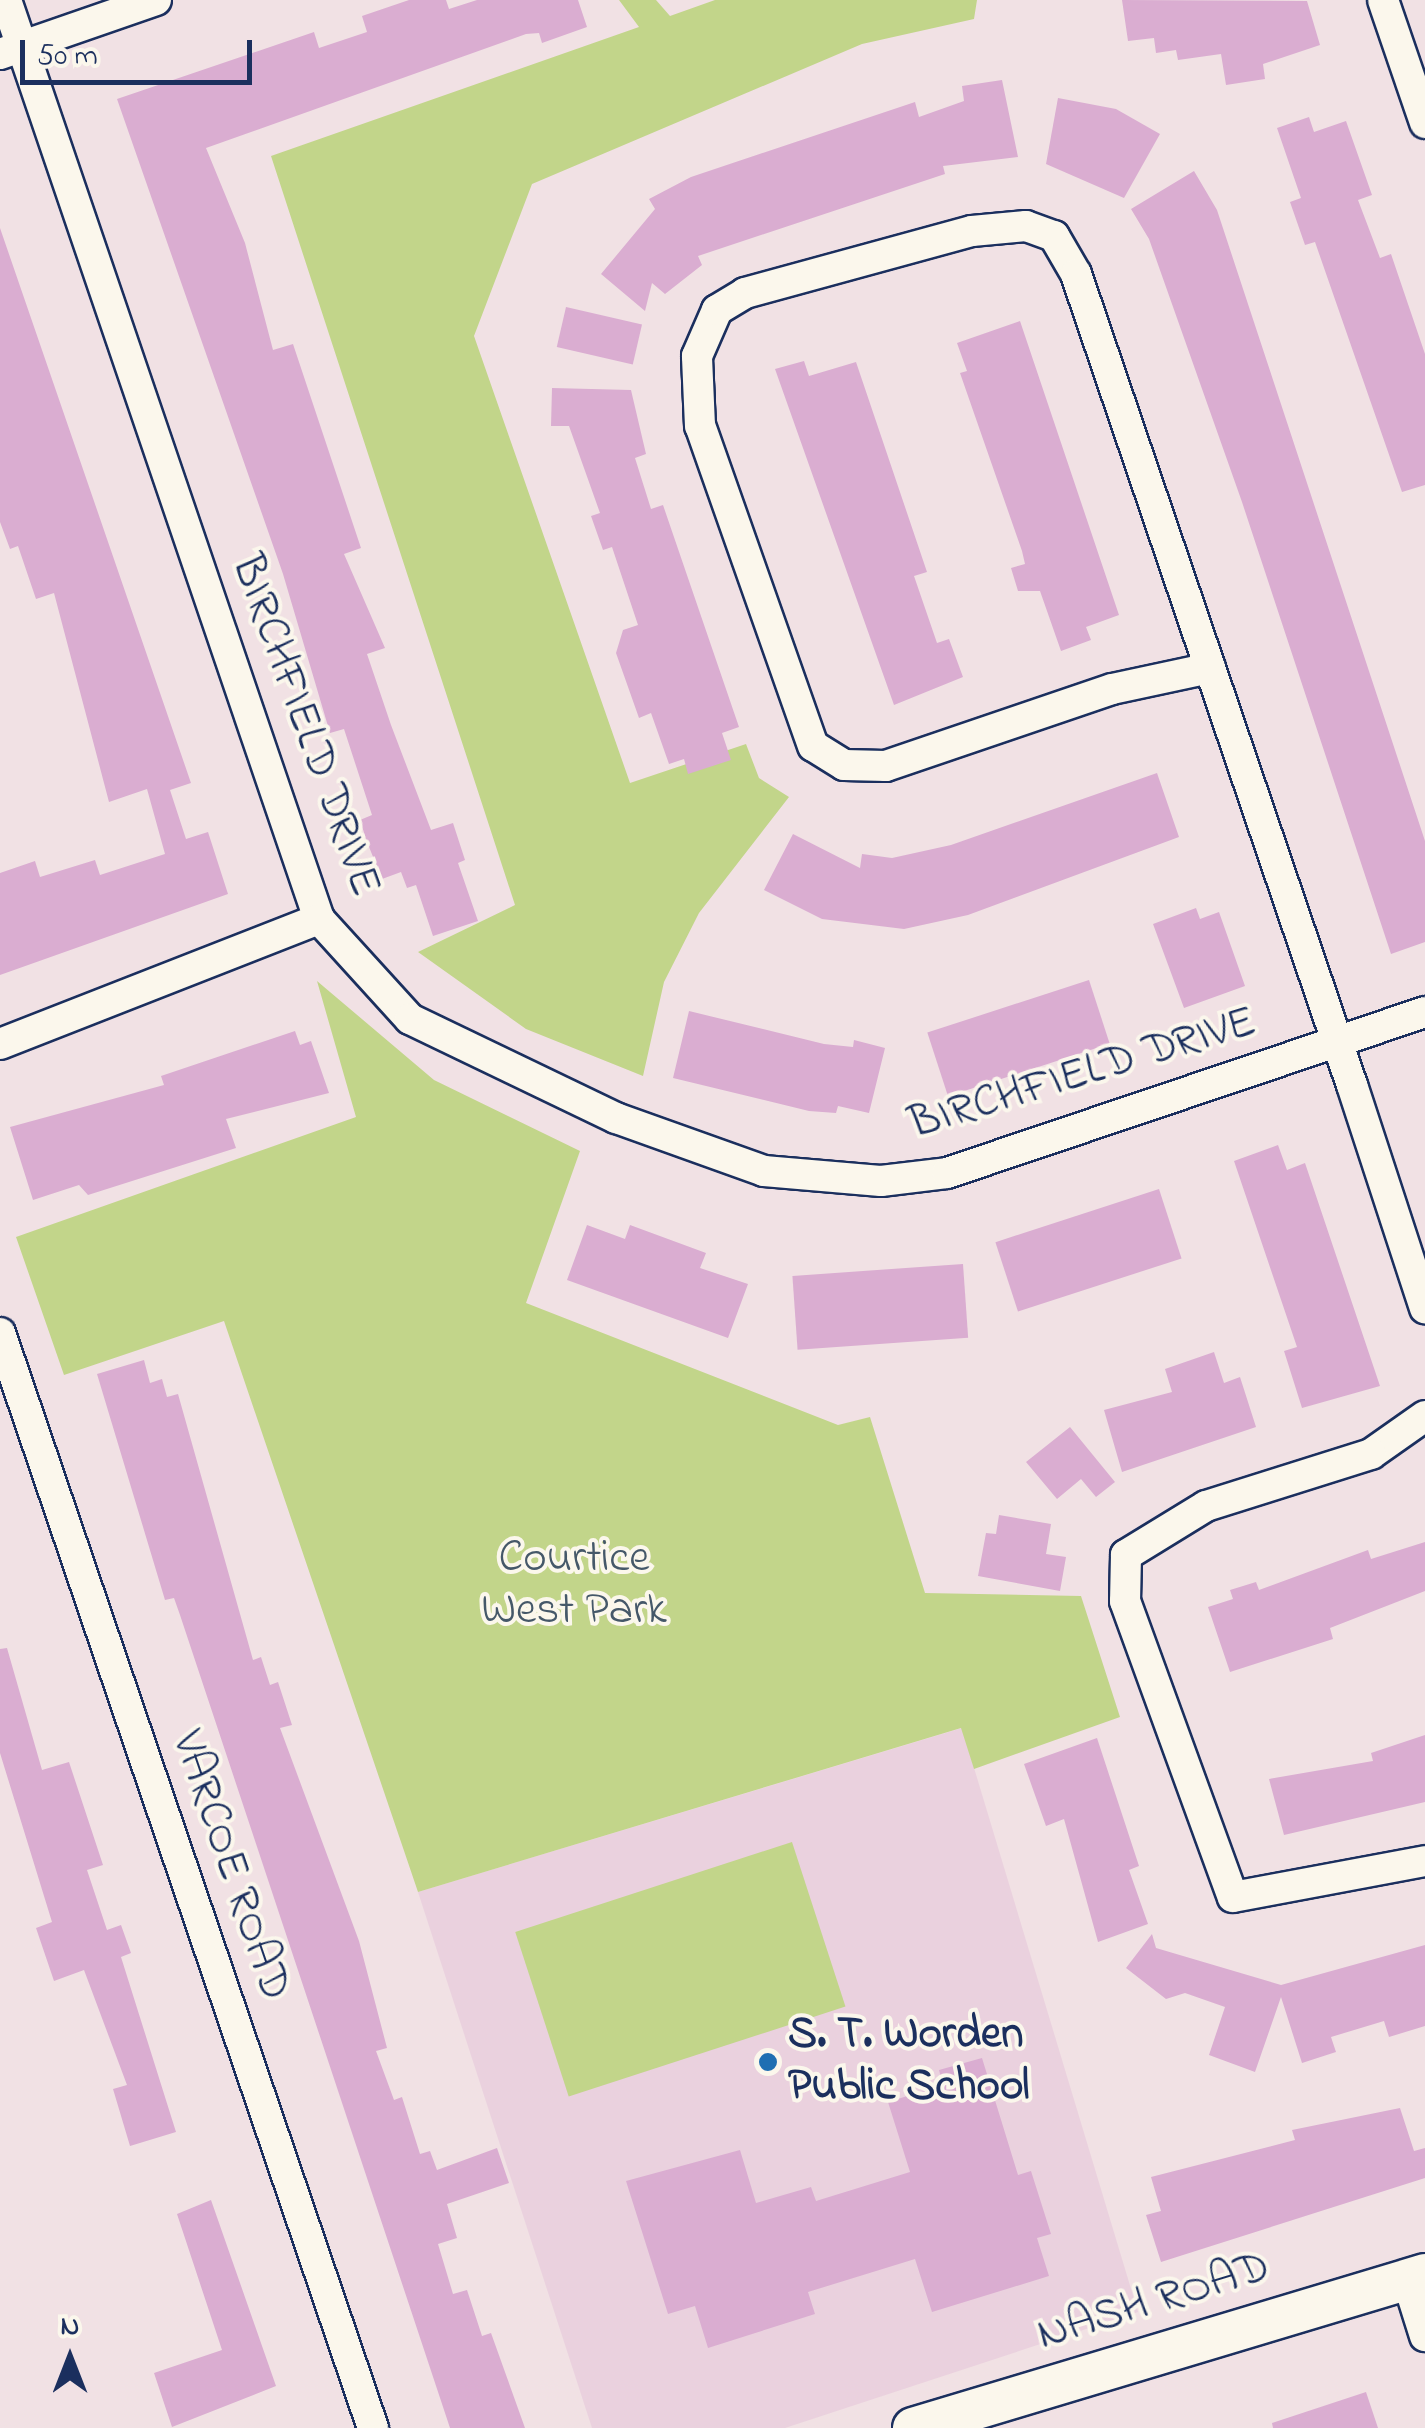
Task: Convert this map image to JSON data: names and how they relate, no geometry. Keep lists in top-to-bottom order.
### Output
{
  "streets": {
    "street": ["BIRCHFIELD DRIVE", "VARCOE ROAD", "NASH ROAD"]
  },
  "parks": ["Courtice West Park"],
  "places": ["S. T. Worden Public School"],
  "scale_bar": "50 m",
  "north": "top"
}
